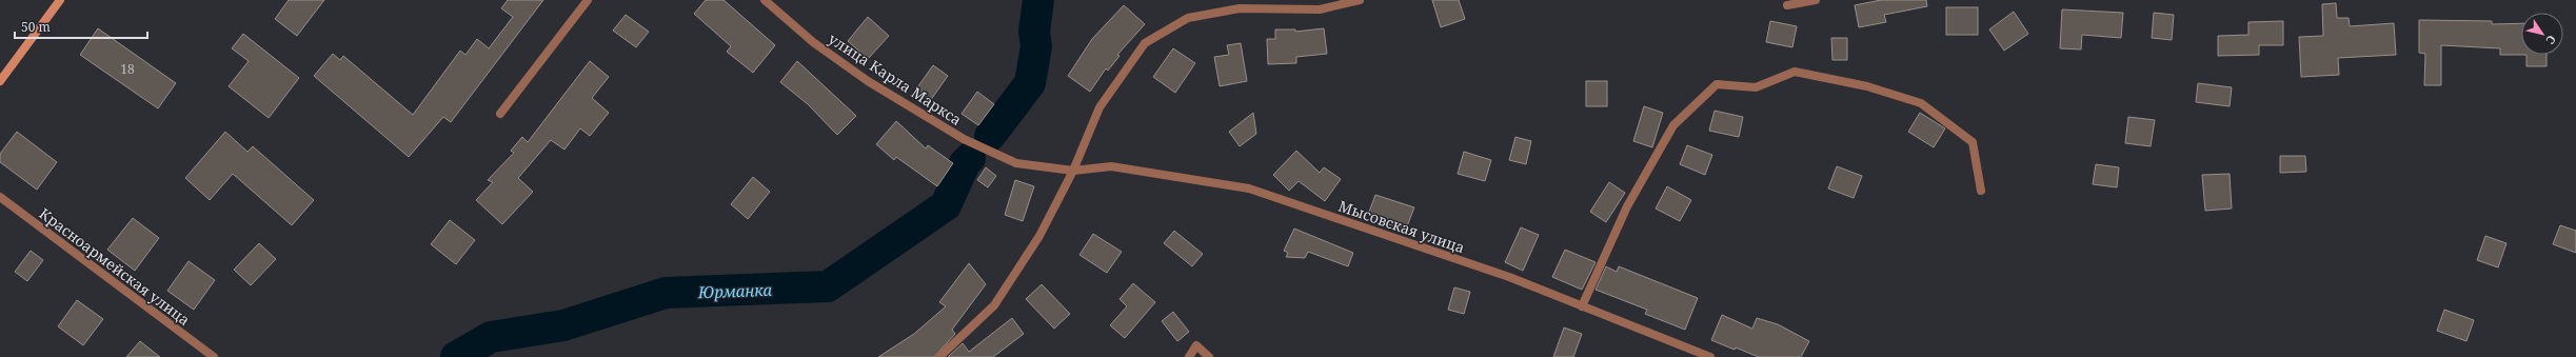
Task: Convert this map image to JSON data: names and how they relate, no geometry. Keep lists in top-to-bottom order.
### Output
{
  "streets": {
    "street": ["улица Карла Маркса", "Мысовская улица", "Красноармейская улица"]
  },
  "crossings": [
    ["улица Карла Маркса", "Мысовская улица"]
  ],
  "water": ["Юрманка"],
  "house_numbers": ["18"],
  "scale_bar": "50 m",
  "north": "bottom right"
}
